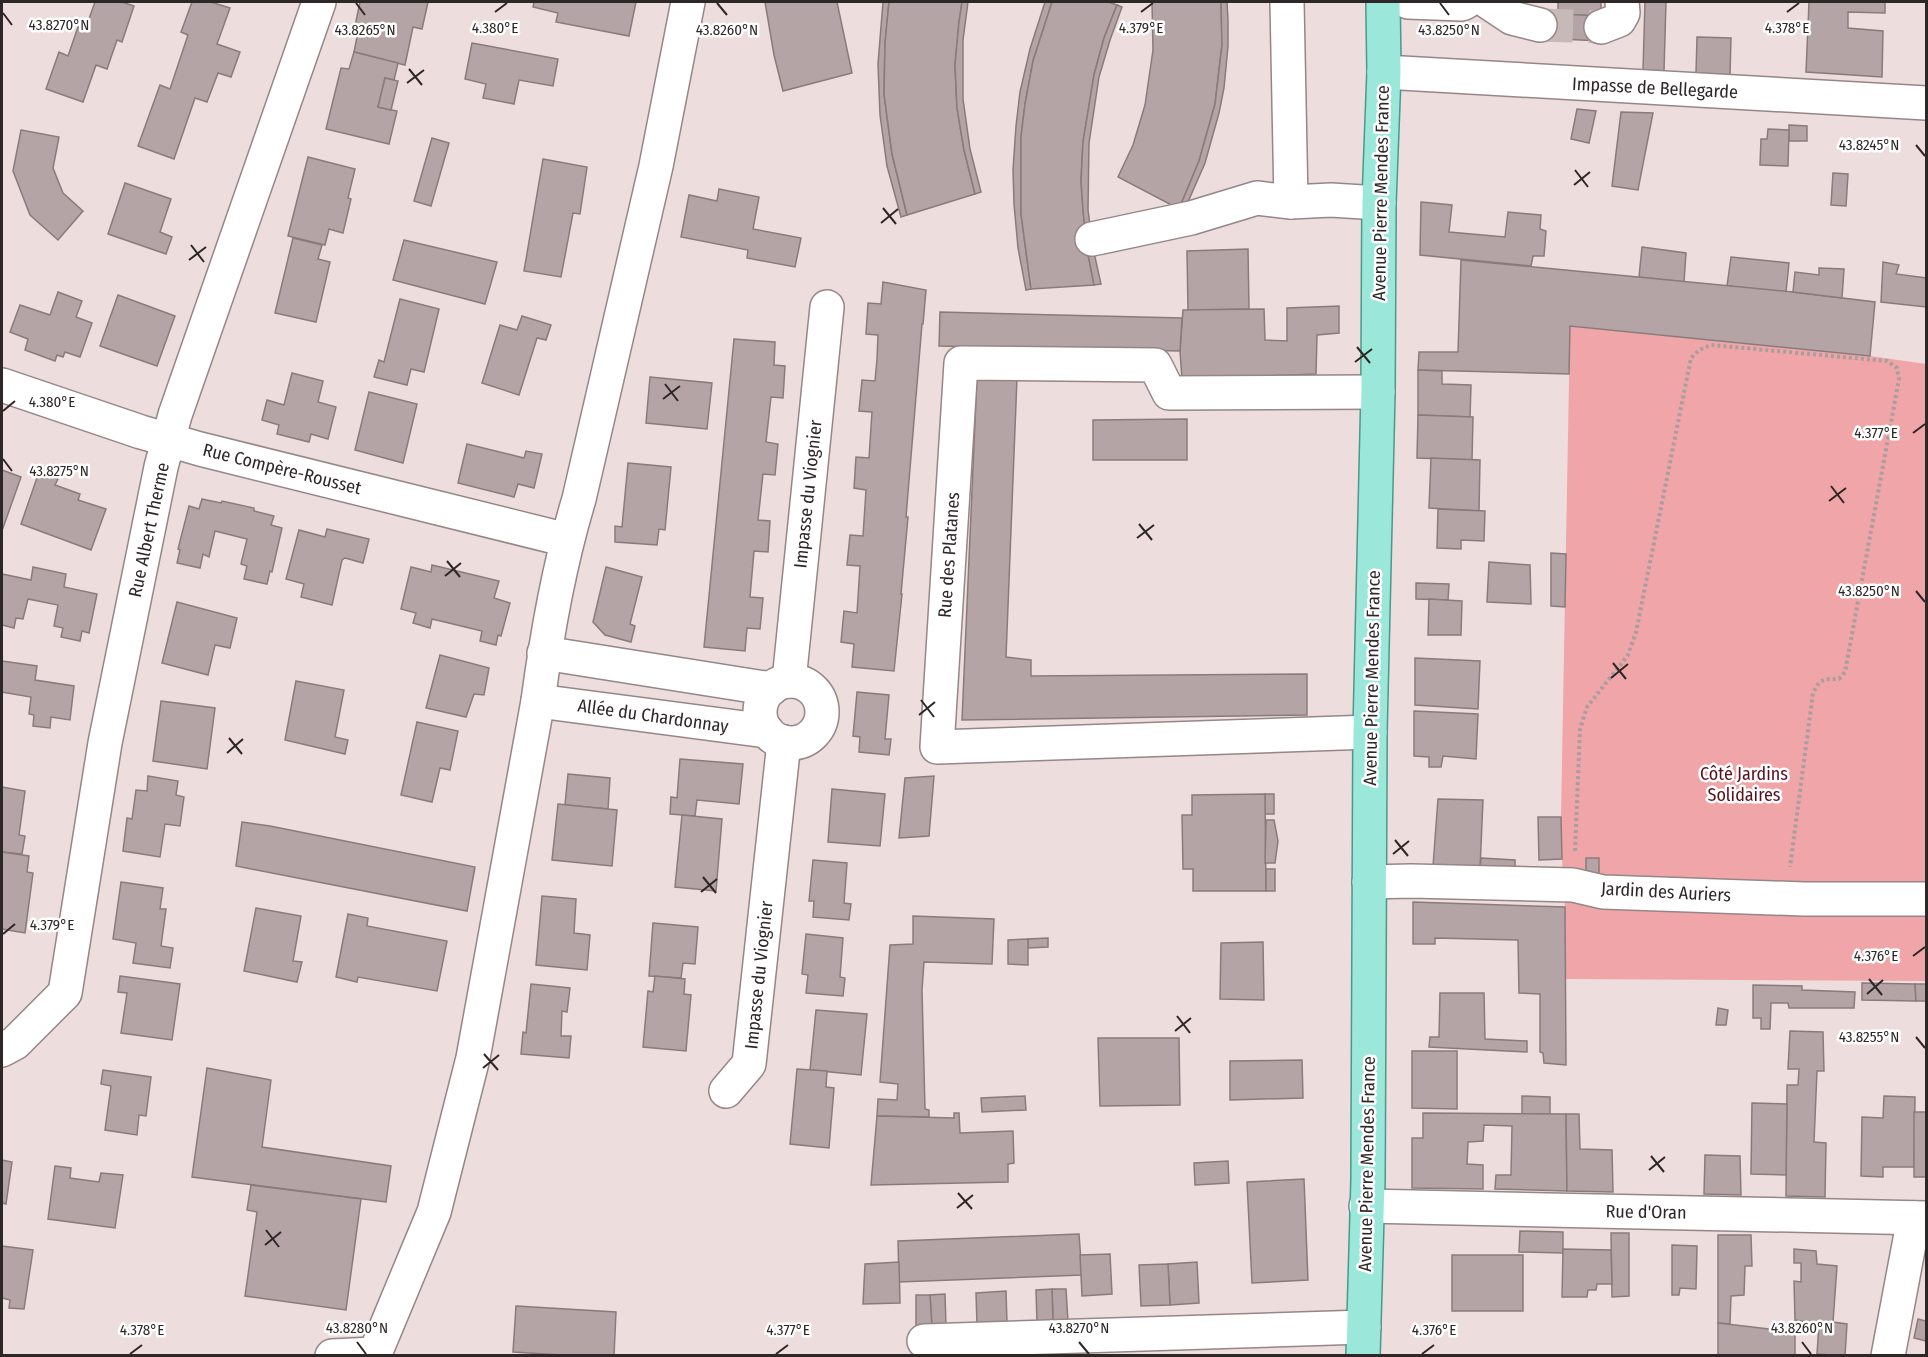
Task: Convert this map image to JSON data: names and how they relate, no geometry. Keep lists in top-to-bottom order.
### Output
{
  "streets": {
    "main road": ["Avenue Pierre Mendes France"],
    "street": [
      "Impasse de Bellegarde",
      "Rue Compère-Rousset",
      "Impasse du Viognier",
      "Rue Albert Therme",
      "Rue des Platanes",
      "Allée du Chardonnay",
      "Jardin des Auriers",
      "Rue d'Oran"
    ]
  },
  "crossings": [
    ["Impasse de Bellegarde", "Avenue Pierre Mendes France"],
    ["Avenue Pierre Mendes France", "Rue des Platanes"],
    ["Avenue Pierre Mendes France", "Jardin des Auriers"],
    ["Avenue Pierre Mendes France", "Rue d'Oran"],
    ["Rue Compère-Rousset", "Rue Albert Therme"],
    ["Impasse du Viognier", "Allée du Chardonnay"]
  ],
  "parks": ["Côté Jardins Solidaires"],
  "coordinates": [
    "43.8270°N",
    "4.380°E",
    "4.379°E",
    "4.378°E",
    "43.8260°N",
    "43.8250°N",
    "43.8265°N",
    "43.8245°N",
    "4.377°E",
    "43.8275°N",
    "4.376°E",
    "43.8255°N",
    "43.8280°N"
  ]
}
